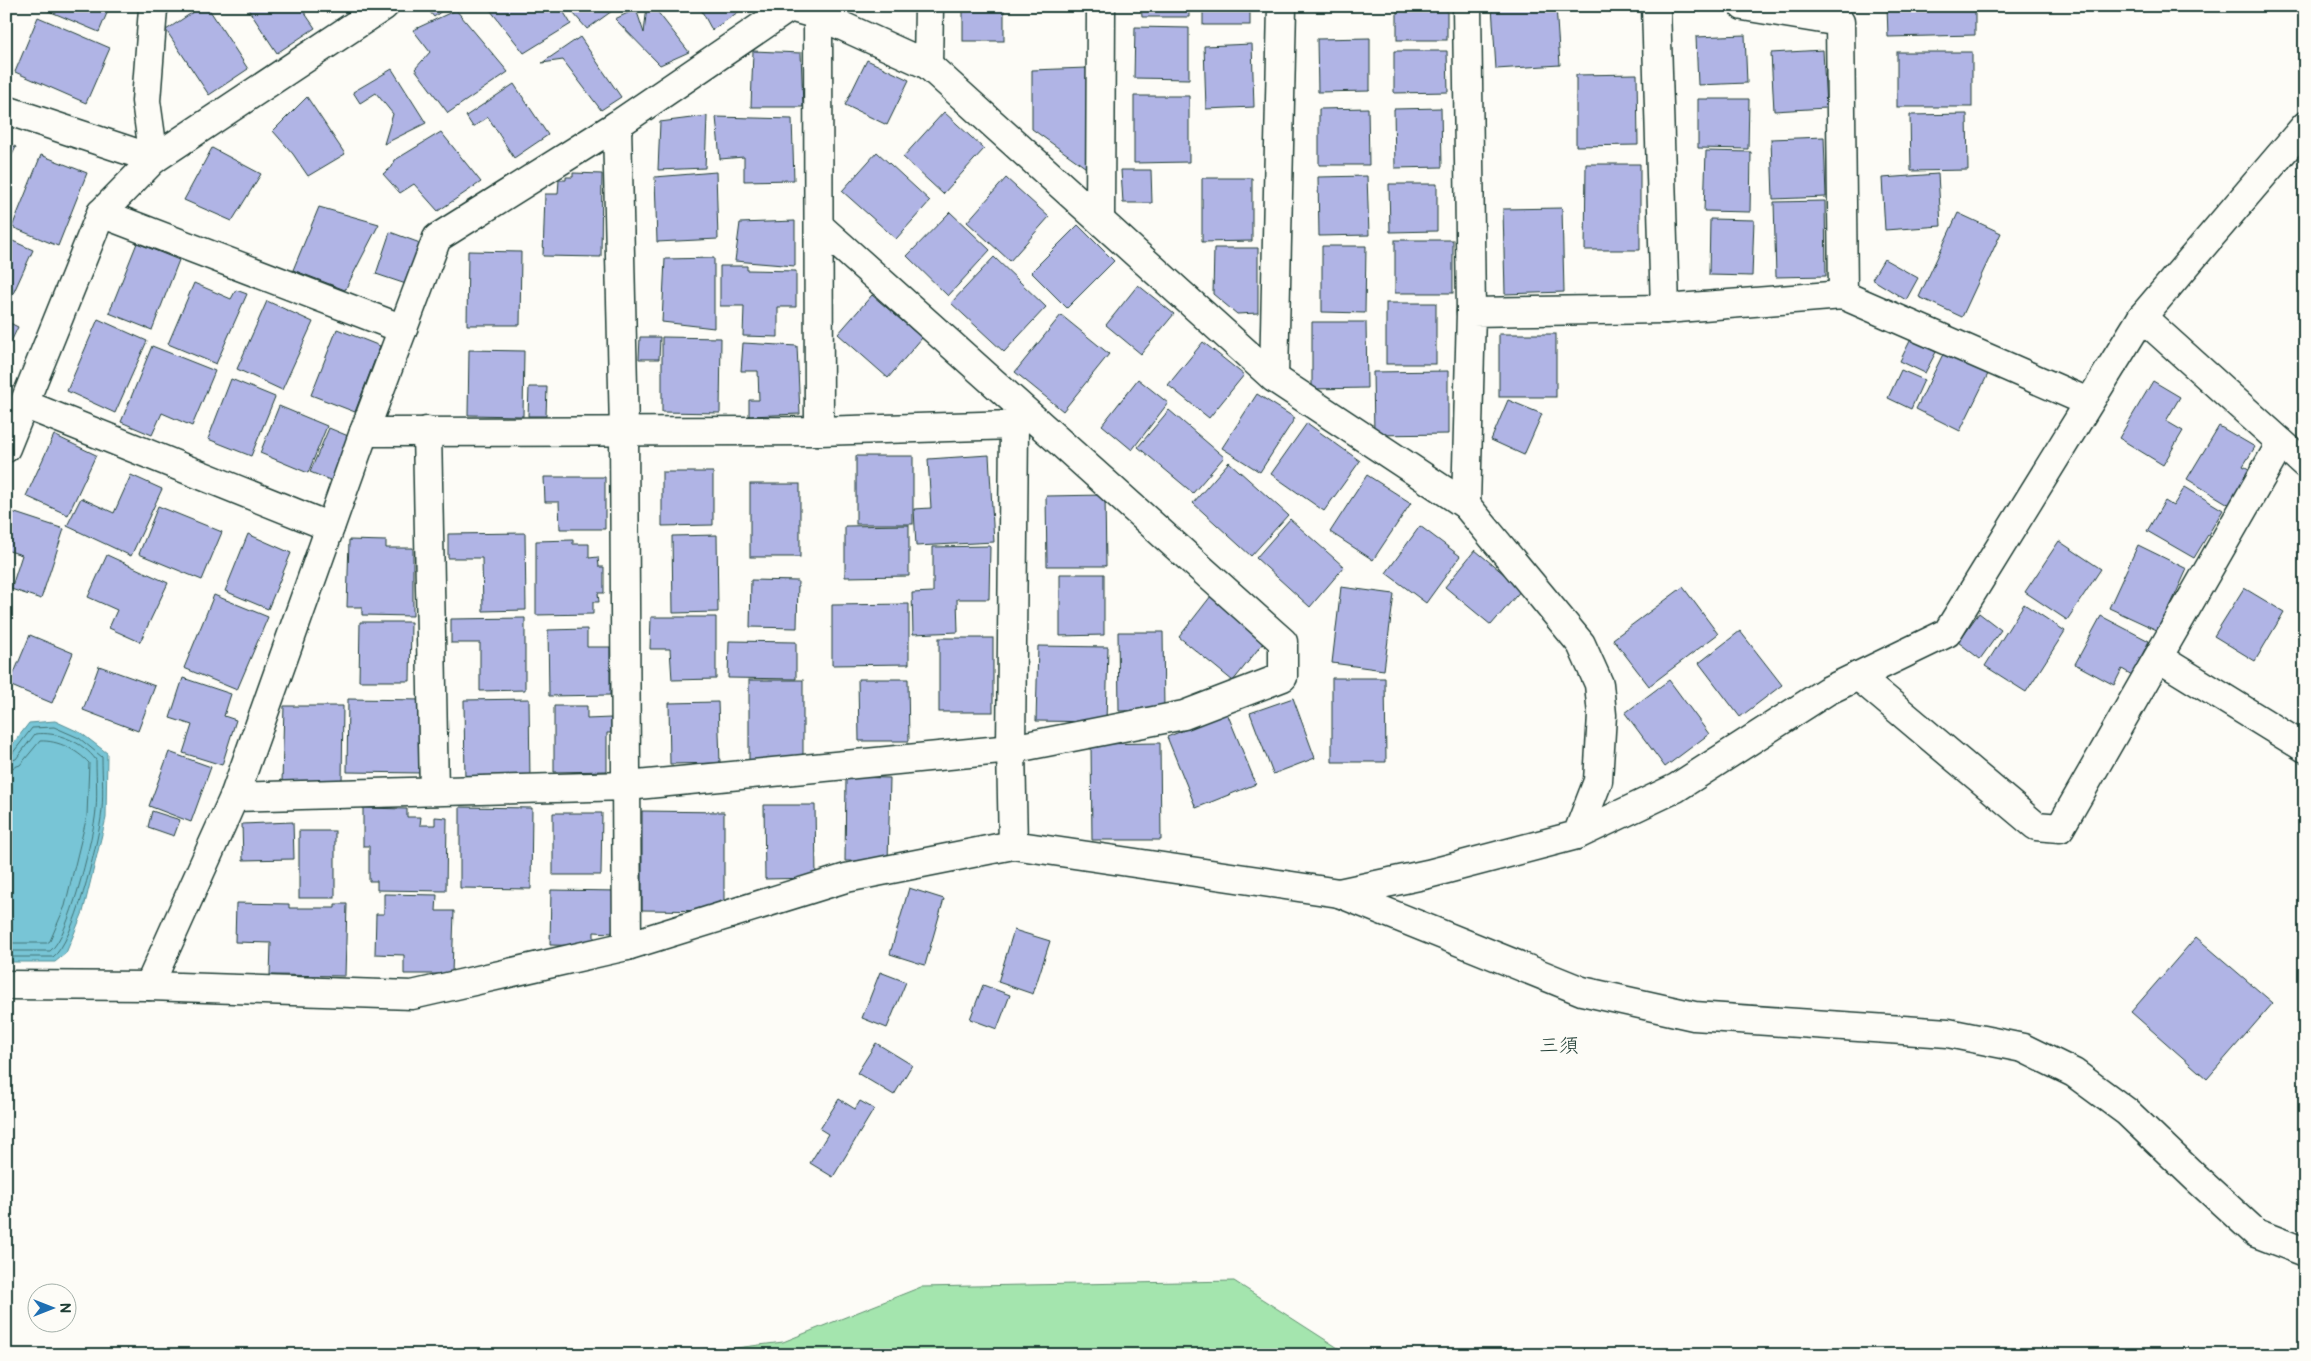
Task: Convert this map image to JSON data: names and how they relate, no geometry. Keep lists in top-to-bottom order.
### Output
{
  "districts": ["三須"],
  "north": "right"
}
